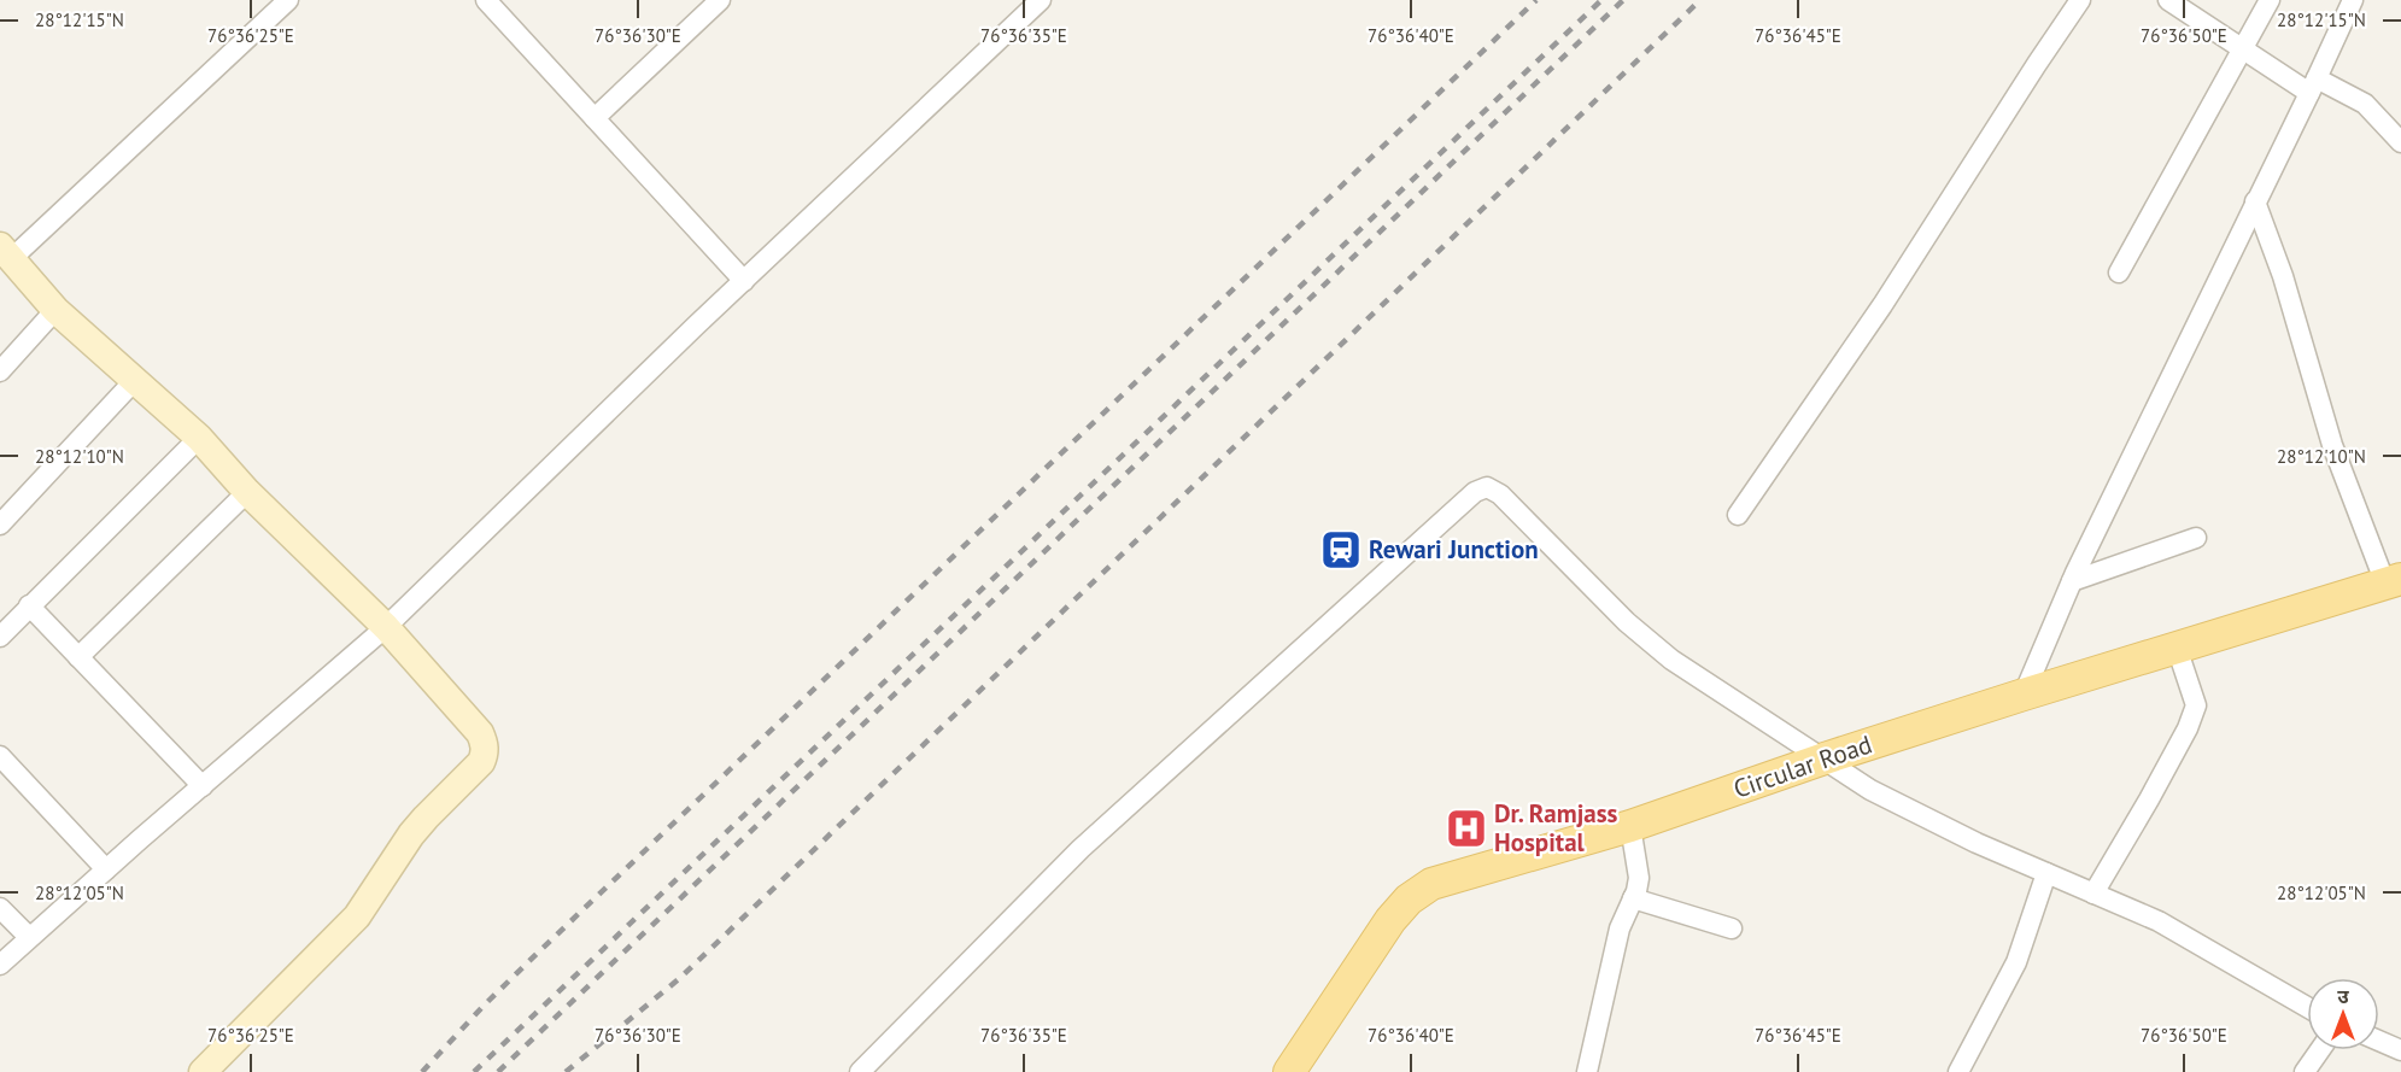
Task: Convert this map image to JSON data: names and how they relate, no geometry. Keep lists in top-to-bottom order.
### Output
{
  "streets": {
    "main road": ["Circular Road"]
  },
  "places": {
    "station": ["Rewari Junction"],
    "hospital": ["Dr. Ramjass Hospital"]
  },
  "north": "top",
  "coordinates": [
    "28°12'15\"N",
    "76°36'25\"E",
    "76°36'30\"E",
    "76°36'35\"E",
    "76°36'40\"E",
    "76°36'45\"E",
    "76°36'50\"E",
    "28°12'10\"N",
    "28°12'05\"N"
  ]
}
